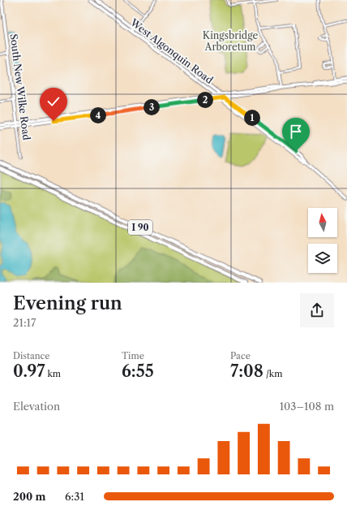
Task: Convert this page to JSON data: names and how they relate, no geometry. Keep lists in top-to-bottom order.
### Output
{
  "streets": {
    "highway": ["I 90"],
    "main road": ["West Algonquin Road", "South New Wilke Road"]
  },
  "parks": ["Kingsbridge Arboretum"],
  "north": "top",
  "page": {
    "pins": [
      "2",
      "3",
      "4",
      "1"
    ],
    "heading": ["Evening run", "21:17"],
    "stats": [
      ["Distance", "0.97 km"],
      ["Time", "6:55"],
      ["Pace", "7:08 /km"]
    ],
    "chart": ["Elevation", "103–108 m"],
    "list": [
      {
        "name": "200 m",
        "note": "6:31"
      }
    ]
  }
}
